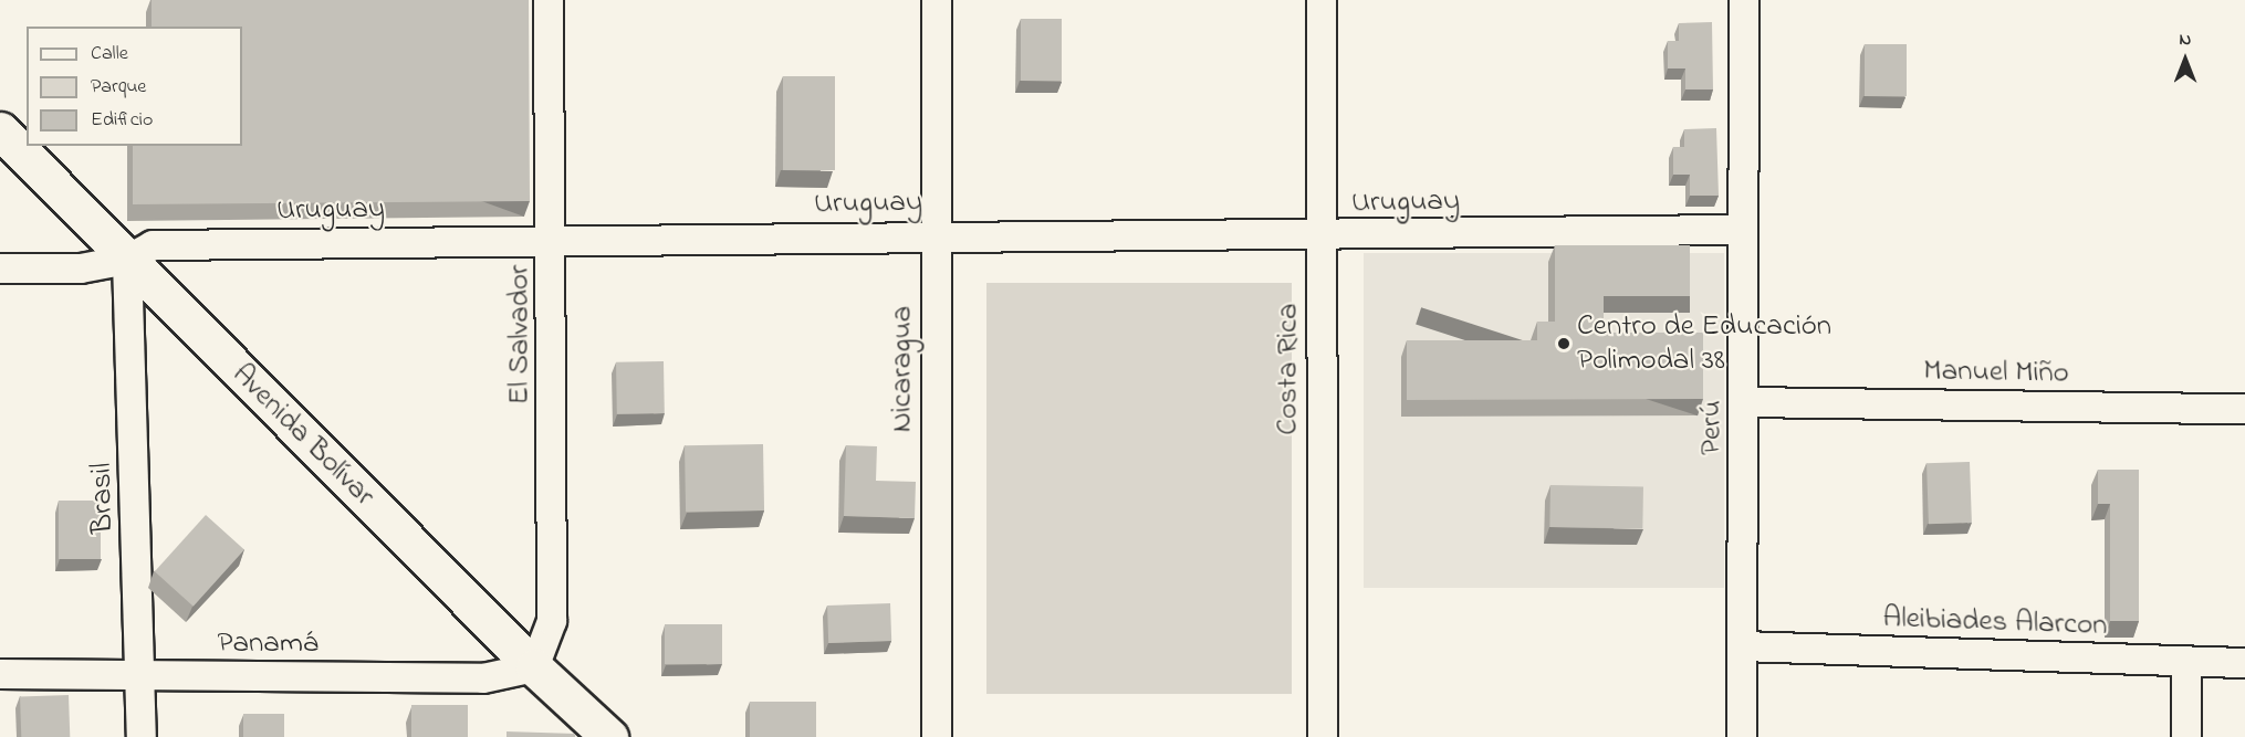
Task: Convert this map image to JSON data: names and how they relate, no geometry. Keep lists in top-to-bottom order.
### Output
{
  "streets": {
    "main road": ["Avenida Bolívar"],
    "street": [
      "Uruguay",
      "El Salvador",
      "Nicaragua",
      "Costa Rica",
      "Manuel Miño",
      "Perú",
      "Brasil",
      "Aleibiades Alarcon",
      "Panamá"
    ]
  },
  "crossings": [
    ["Uruguay", "El Salvador"],
    ["Uruguay", "Nicaragua"],
    ["Uruguay", "Costa Rica"],
    ["Uruguay", "Perú"],
    ["Uruguay", "Avenida Bolívar"],
    ["Uruguay", "Brasil"],
    ["El Salvador", "Avenida Bolívar"],
    ["El Salvador", "Panamá"],
    ["Manuel Miño", "Perú"],
    ["Perú", "Aleibiades Alarcon"],
    ["Avenida Bolívar", "Brasil"],
    ["Avenida Bolívar", "Panamá"],
    ["Brasil", "Panamá"]
  ],
  "places": ["Centro de Educación Polimodal 38"],
  "legend": ["Calle", "Parque", "Edificio"],
  "north": "top"
}
